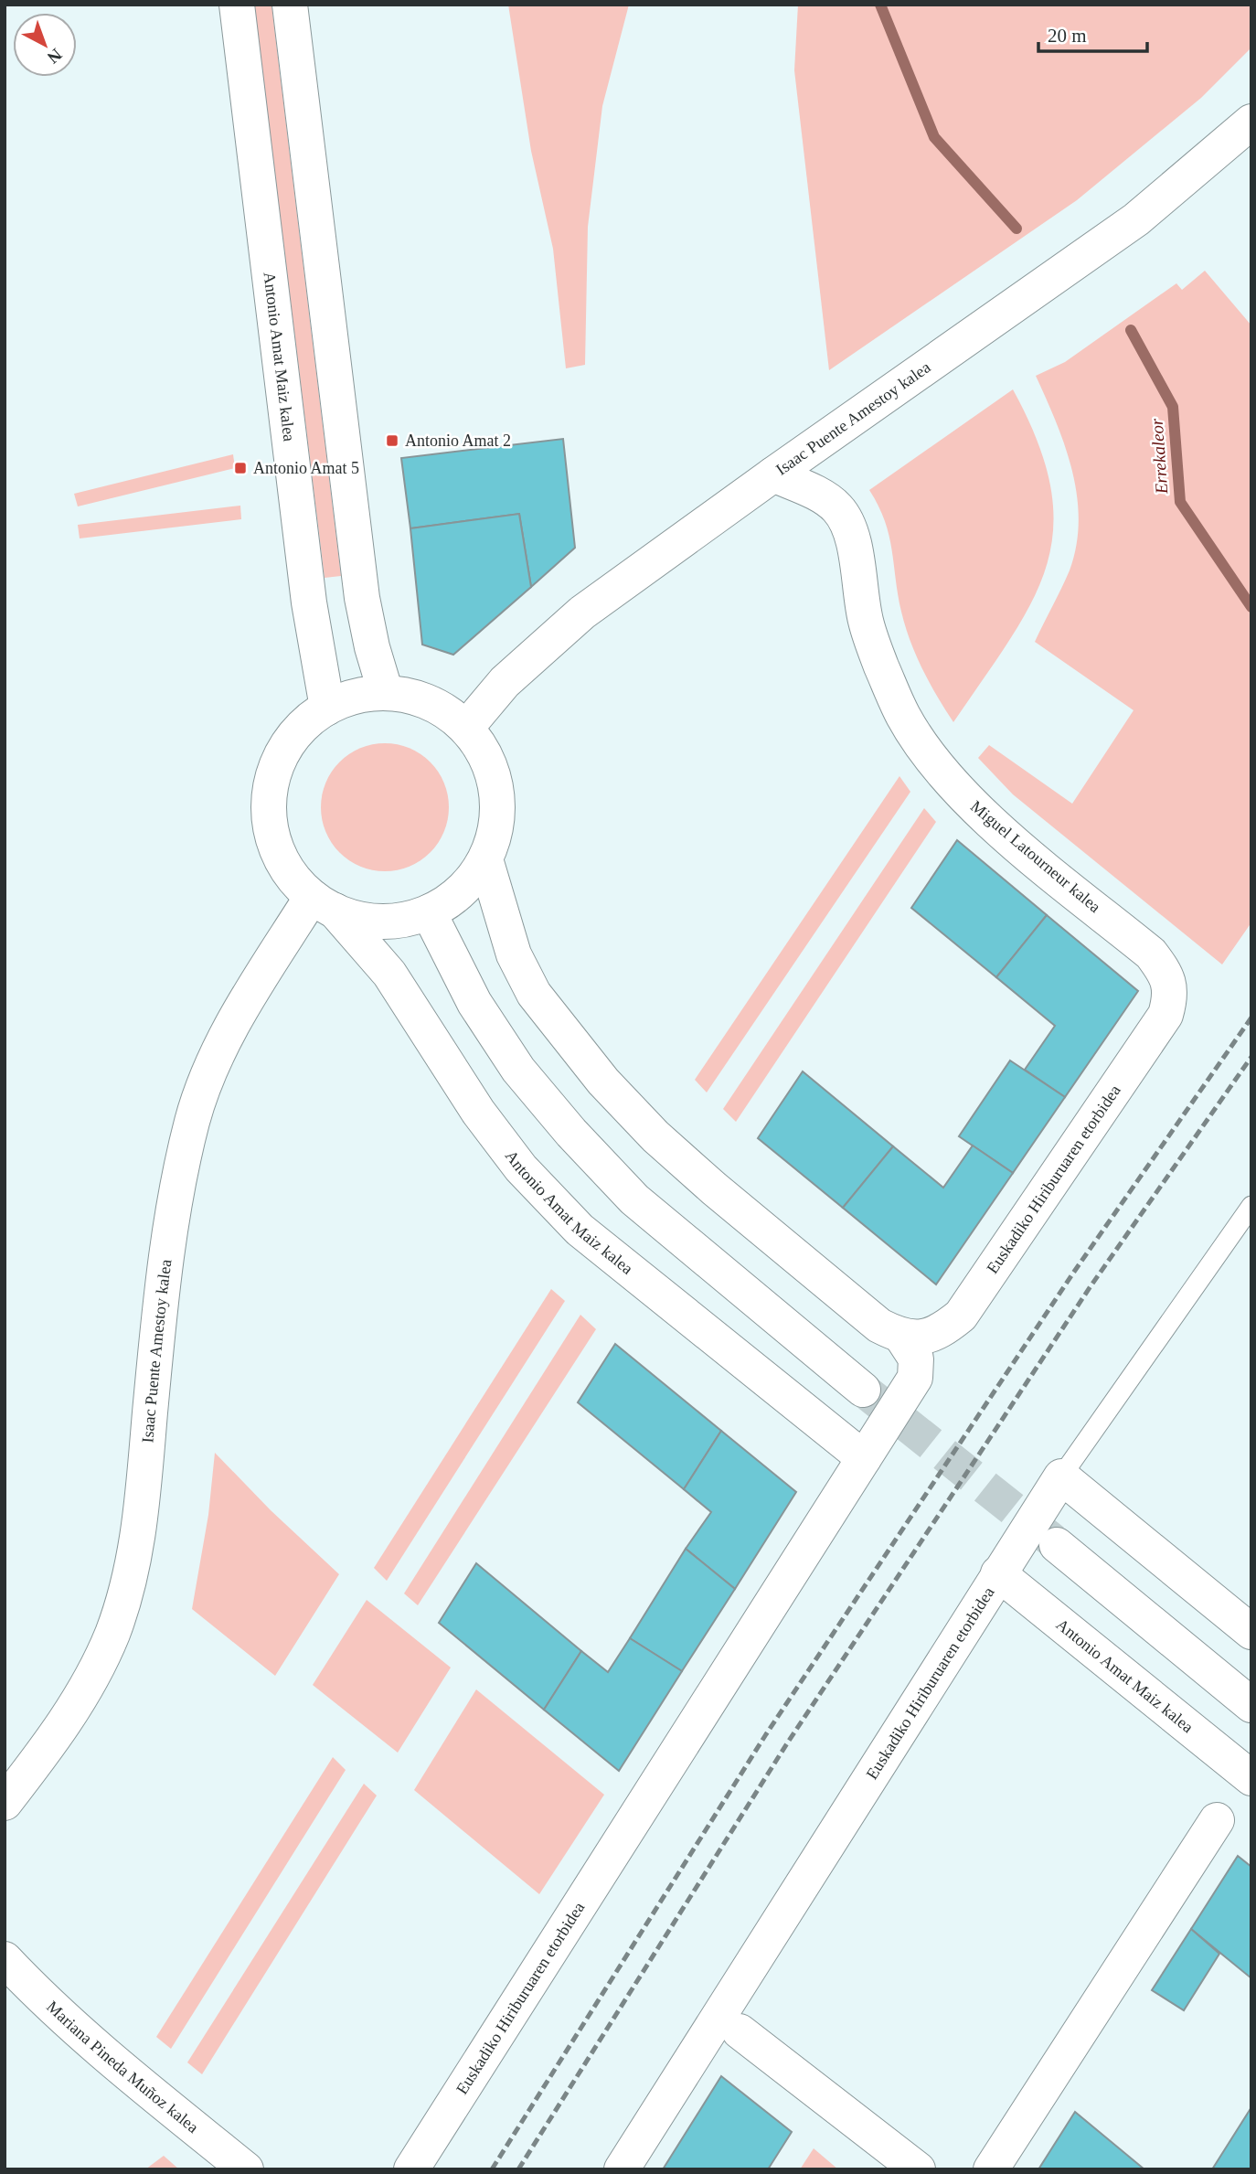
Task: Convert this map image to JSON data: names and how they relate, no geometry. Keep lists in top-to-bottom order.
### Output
{
  "streets": {
    "street": [
      "Antonio Amat Maiz kalea",
      "Isaac Puente Amestoy kalea",
      "Miguel Latourneur kalea",
      "Euskadiko Hiriburuaren etorbidea",
      "Mariana Pineda Muñoz kalea"
    ]
  },
  "crossings": [
    ["Antonio Amat Maiz kalea", "Isaac Puente Amestoy kalea"],
    ["Antonio Amat Maiz kalea", "Euskadiko Hiriburuaren etorbidea"],
    ["Isaac Puente Amestoy kalea", "Miguel Latourneur kalea"],
    ["Miguel Latourneur kalea", "Euskadiko Hiriburuaren etorbidea"]
  ],
  "water": ["Errekaleor"],
  "places": {
    "transit": ["Antonio Amat 2", "Antonio Amat 5"]
  },
  "scale_bar": "20 m",
  "north": "bottom right"
}
